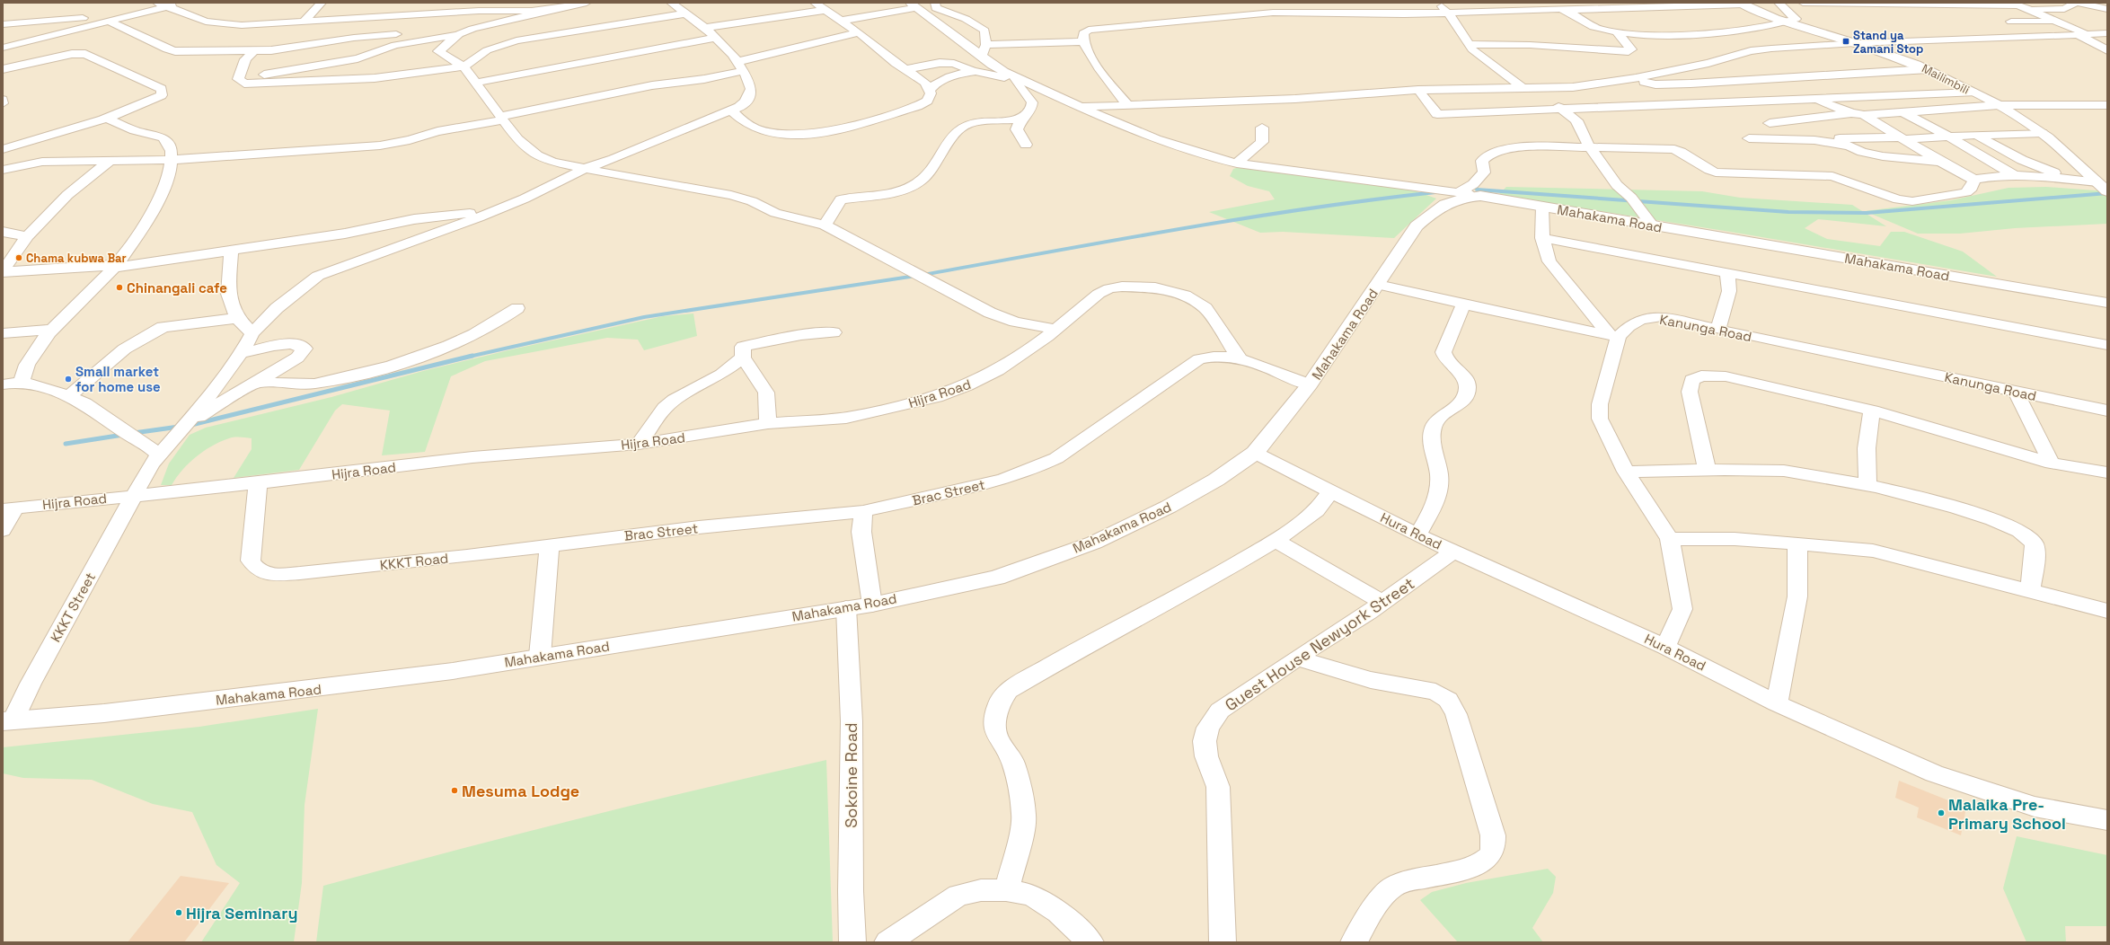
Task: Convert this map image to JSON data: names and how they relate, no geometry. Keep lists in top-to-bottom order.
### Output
{
  "streets": {
    "street": [
      "Mailimbili",
      "Mahakama Road",
      "Kanunga Road",
      "Hijra Road",
      "Brac Street",
      "Hura Road",
      "KKKT Road",
      "KKKT Street",
      "Guest House Newyork Street",
      "Sokoine Road"
    ]
  },
  "crossings": [
    ["Mahakama Road", "Brac Street"],
    ["Mahakama Road", "Hura Road"],
    ["Mahakama Road", "KKKT Street"],
    ["Mahakama Road", "Sokoine Road"],
    ["Hijra Road", "Brac Street"],
    ["Hijra Road", "KKKT Road"],
    ["Hijra Road", "KKKT Street"],
    ["Brac Street", "KKKT Road"],
    ["Hura Road", "Guest House Newyork Street"]
  ],
  "places": {
    "transit": ["Stand ya Zamani Stop"],
    "other": [
      "Chama kubwa Bar",
      "Chinangali cafe",
      "Small market for home use",
      "Mesuma Lodge",
      "Malaika Pre- Primary School",
      "Hijra Seminary"
    ]
  }
}
